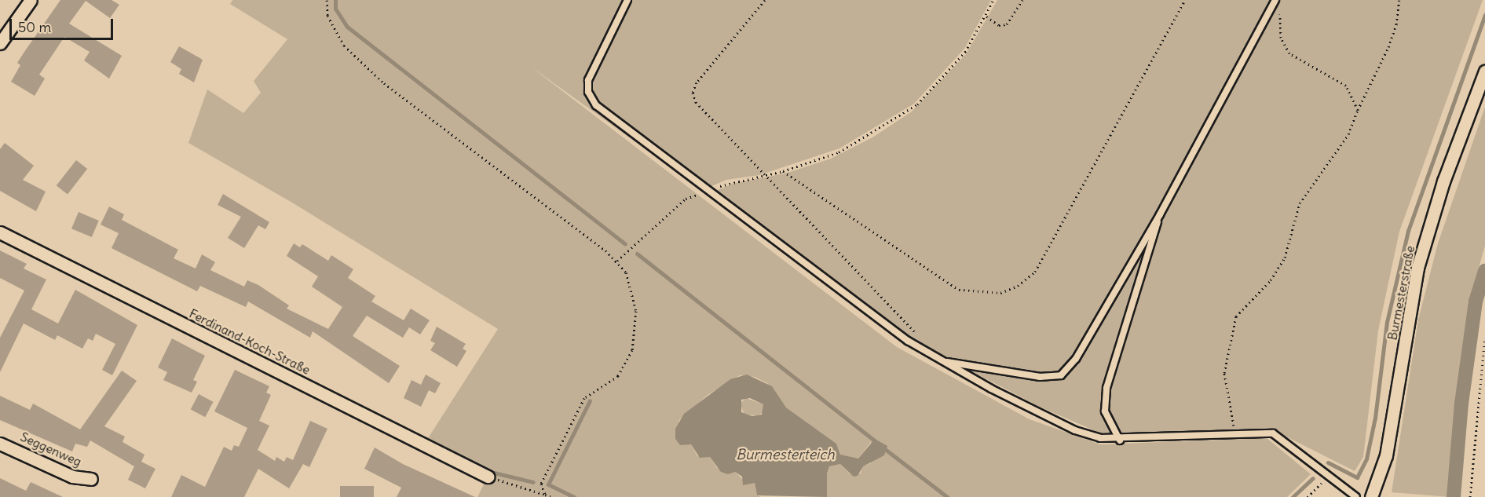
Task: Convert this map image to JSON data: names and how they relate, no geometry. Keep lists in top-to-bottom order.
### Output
{
  "streets": {
    "street": ["Burmesterstraße", "Ferdinand-Koch-Straße", "Seggenweg"]
  },
  "water": ["Burmesterteich"],
  "scale_bar": "50 m"
}
